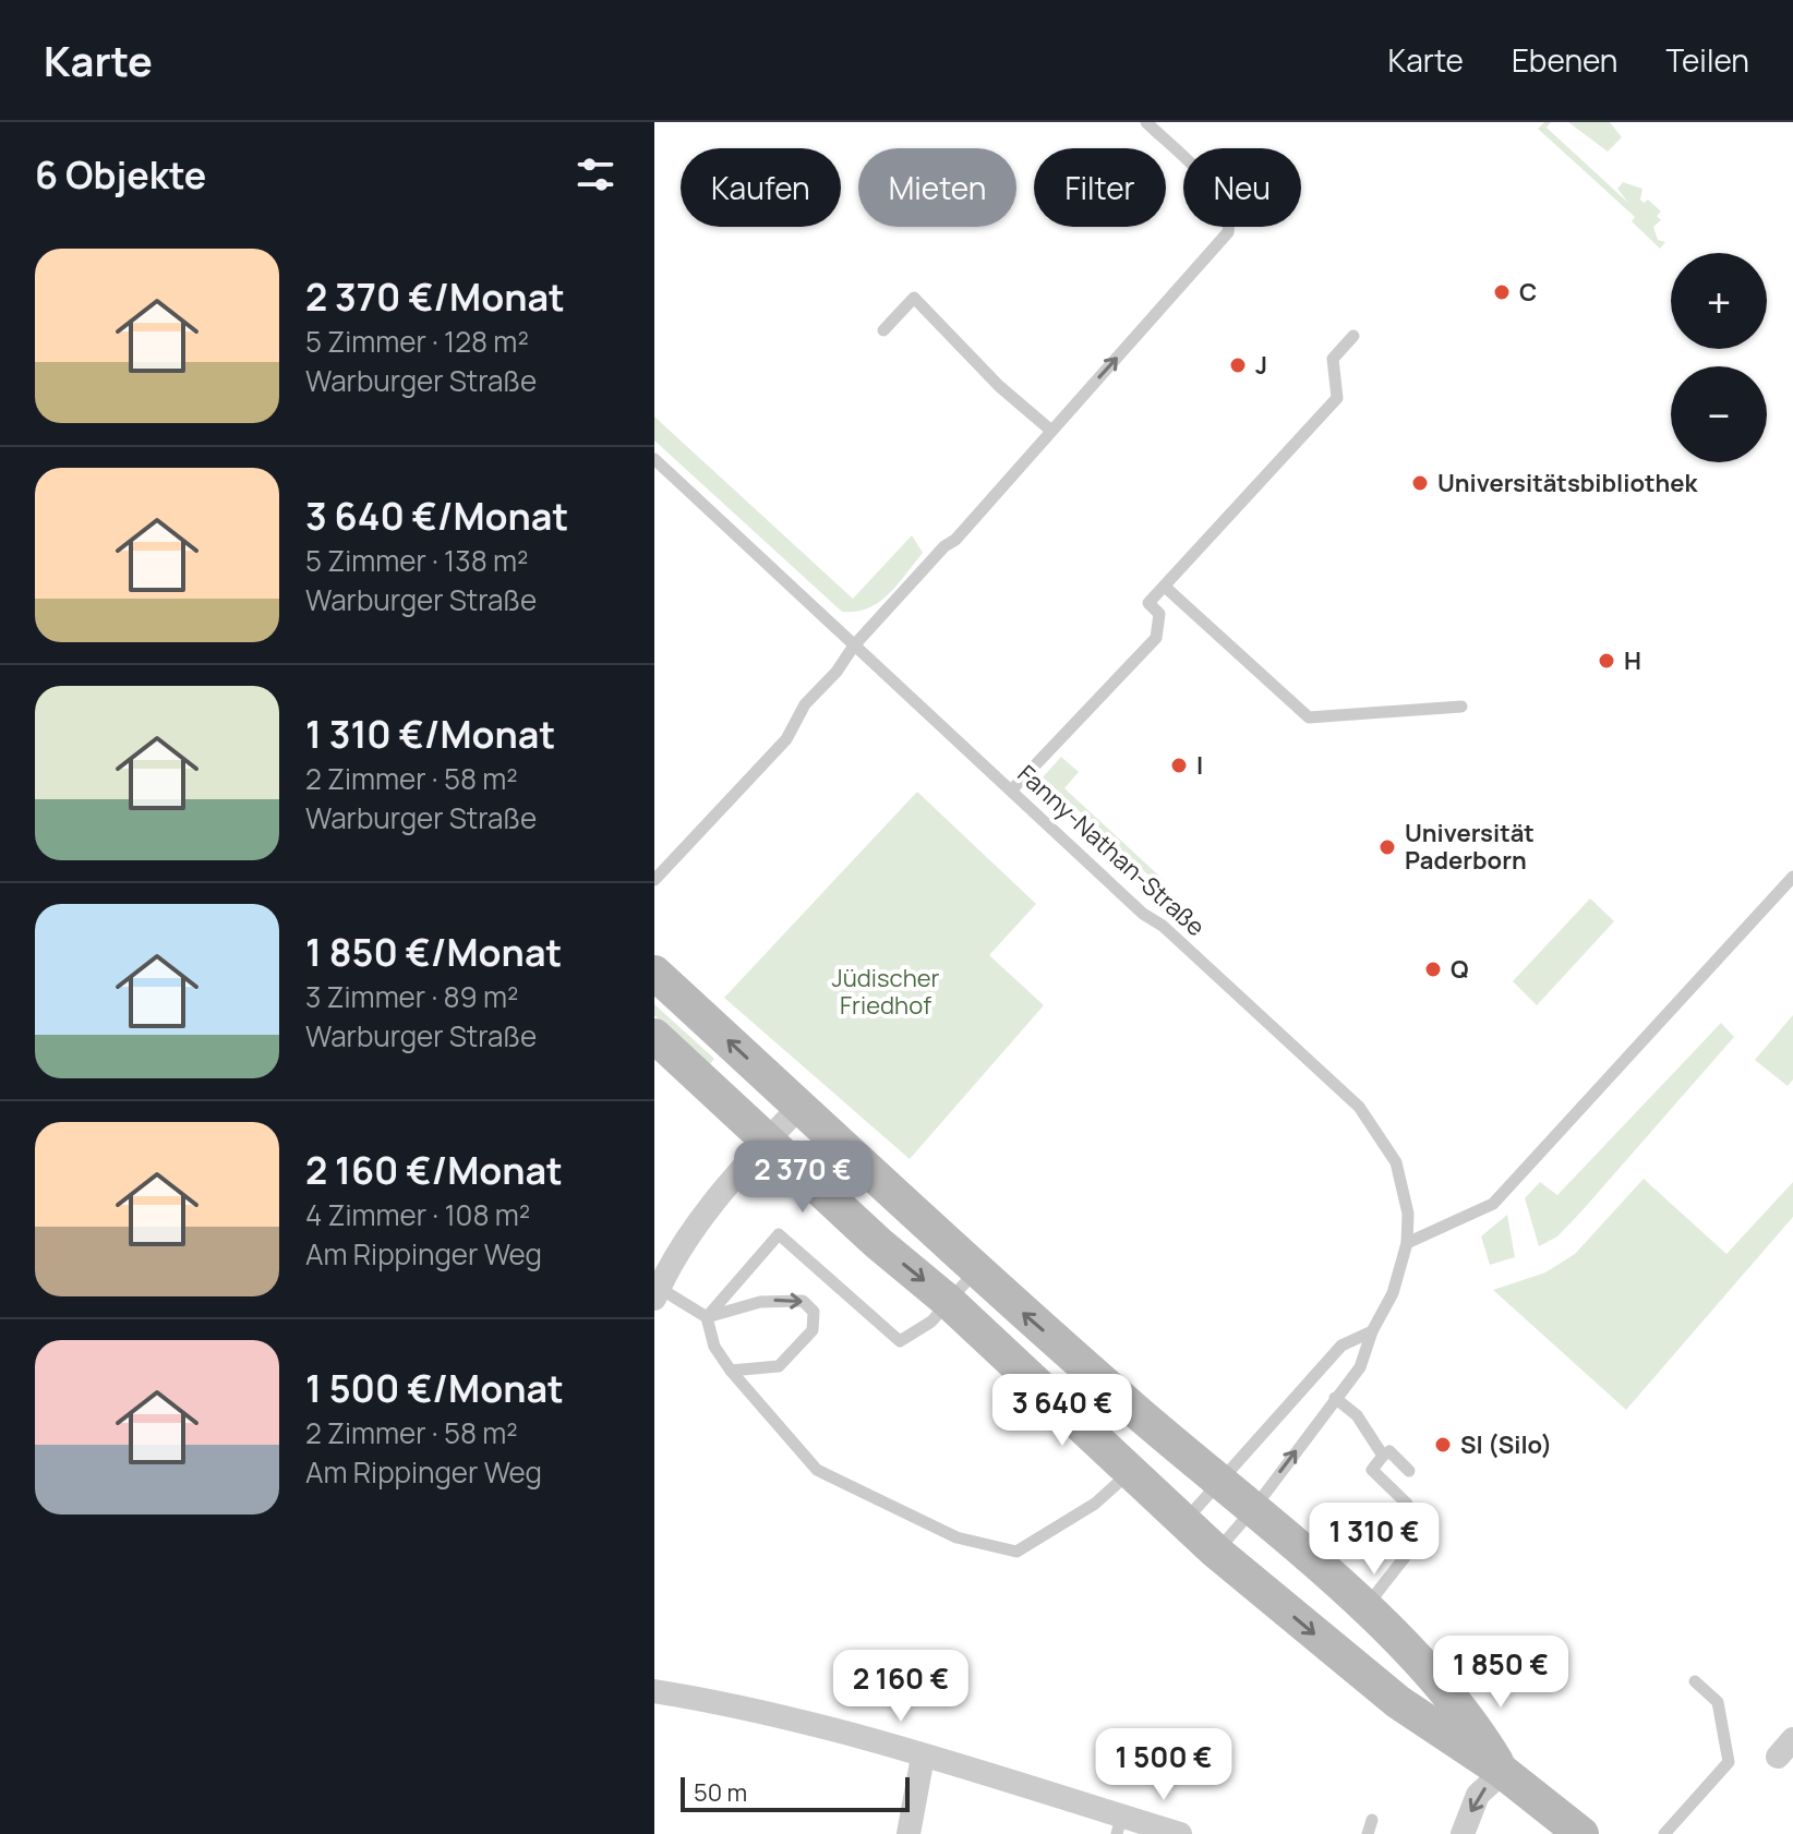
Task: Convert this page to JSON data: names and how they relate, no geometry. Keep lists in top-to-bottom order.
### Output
{
  "streets": {
    "lane": ["Fanny-Nathan-Straße"]
  },
  "parks": ["Jüdischer Friedhof"],
  "places": [
    "C",
    "J",
    "Universitätsbibliothek",
    "H",
    "I",
    "Universität Paderborn",
    "Q",
    "SI (Silo)"
  ],
  "scale_bar": "50 m",
  "page": {
    "header": "Karte",
    "nav": ["Karte", "Ebenen", "Teilen"],
    "heading": "6 Objekte",
    "chip": [
      "Kaufen",
      "Mieten",
      "Filter",
      "Neu"
    ],
    "list": [
      {
        "name": "2 370 €/Monat",
        "note": "5 Zimmer · 128 m² · Warburger Straße"
      },
      {
        "name": "3 640 €/Monat",
        "note": "5 Zimmer · 138 m² · Warburger Straße"
      },
      {
        "name": "1 310 €/Monat",
        "note": "2 Zimmer · 58 m² · Warburger Straße"
      },
      {
        "name": "1 850 €/Monat",
        "note": "3 Zimmer · 89 m² · Warburger Straße"
      },
      {
        "name": "2 160 €/Monat",
        "note": "4 Zimmer · 108 m² · Am Rippinger Weg"
      },
      {
        "name": "1 500 €/Monat",
        "note": "2 Zimmer · 58 m² · Am Rippinger Weg"
      }
    ],
    "map_buttons": ["+", "−"],
    "price": [
      "2 370 €",
      "3 640 €",
      "1 310 €",
      "1 850 €",
      "2 160 €",
      "1 500 €"
    ],
    "scale": "50 m"
  }
}
